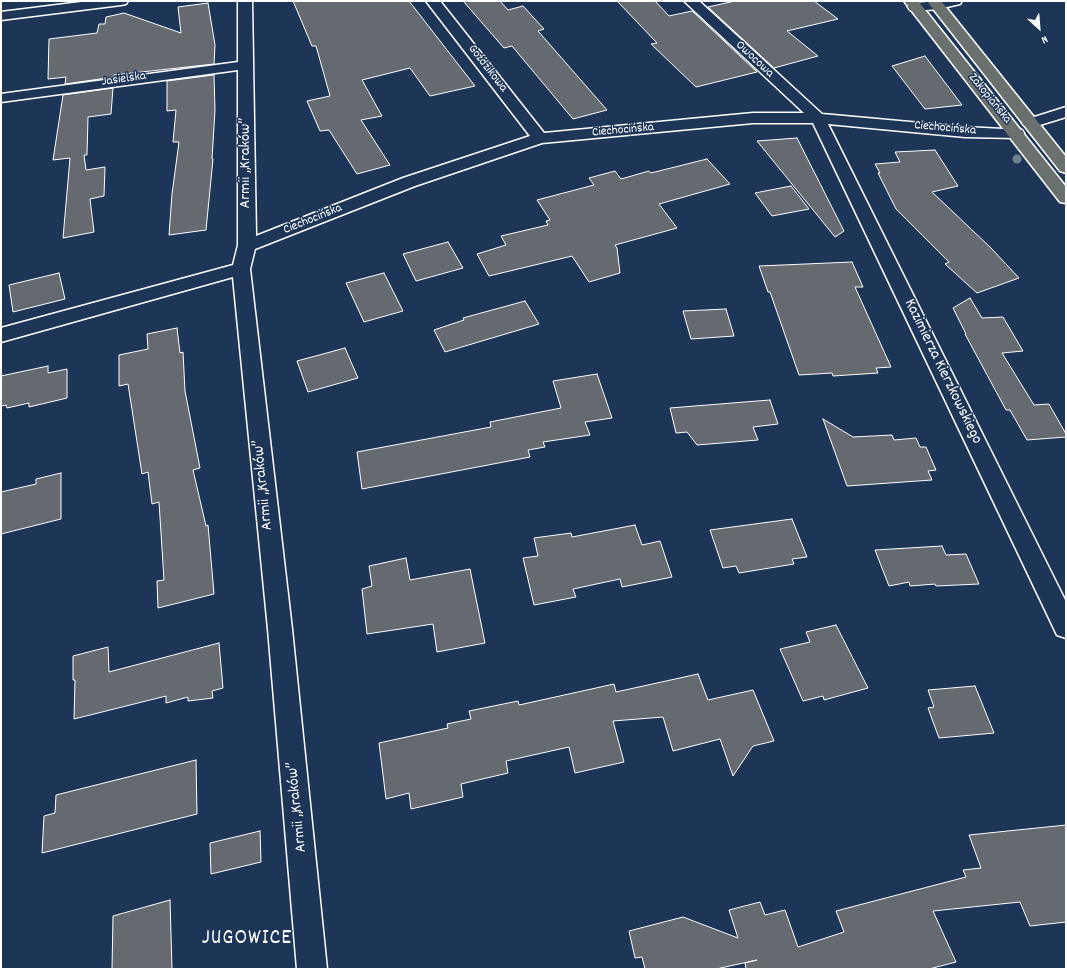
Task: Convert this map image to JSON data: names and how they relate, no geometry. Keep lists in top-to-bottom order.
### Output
{
  "streets": {
    "main road": ["Zakopiańska"],
    "street": [
      "Owocowa",
      "Goździkowa",
      "Jasielska",
      "Ciechocińska",
      "Armii „Kraków”",
      "Kazimierza Kierzkowskiego"
    ]
  },
  "crossings": [
    ["Owocowa", "Ciechocińska"],
    ["Owocowa", "Kazimierza Kierzkowskiego"],
    ["Goździkowa", "Ciechocińska"],
    ["Jasielska", "Armii „Kraków”"],
    ["Zakopiańska", "Ciechocińska"],
    ["Ciechocińska", "Armii „Kraków”"],
    ["Ciechocińska", "Kazimierza Kierzkowskiego"]
  ],
  "districts": ["JUGOWICE"],
  "north": "bottom right"
}
